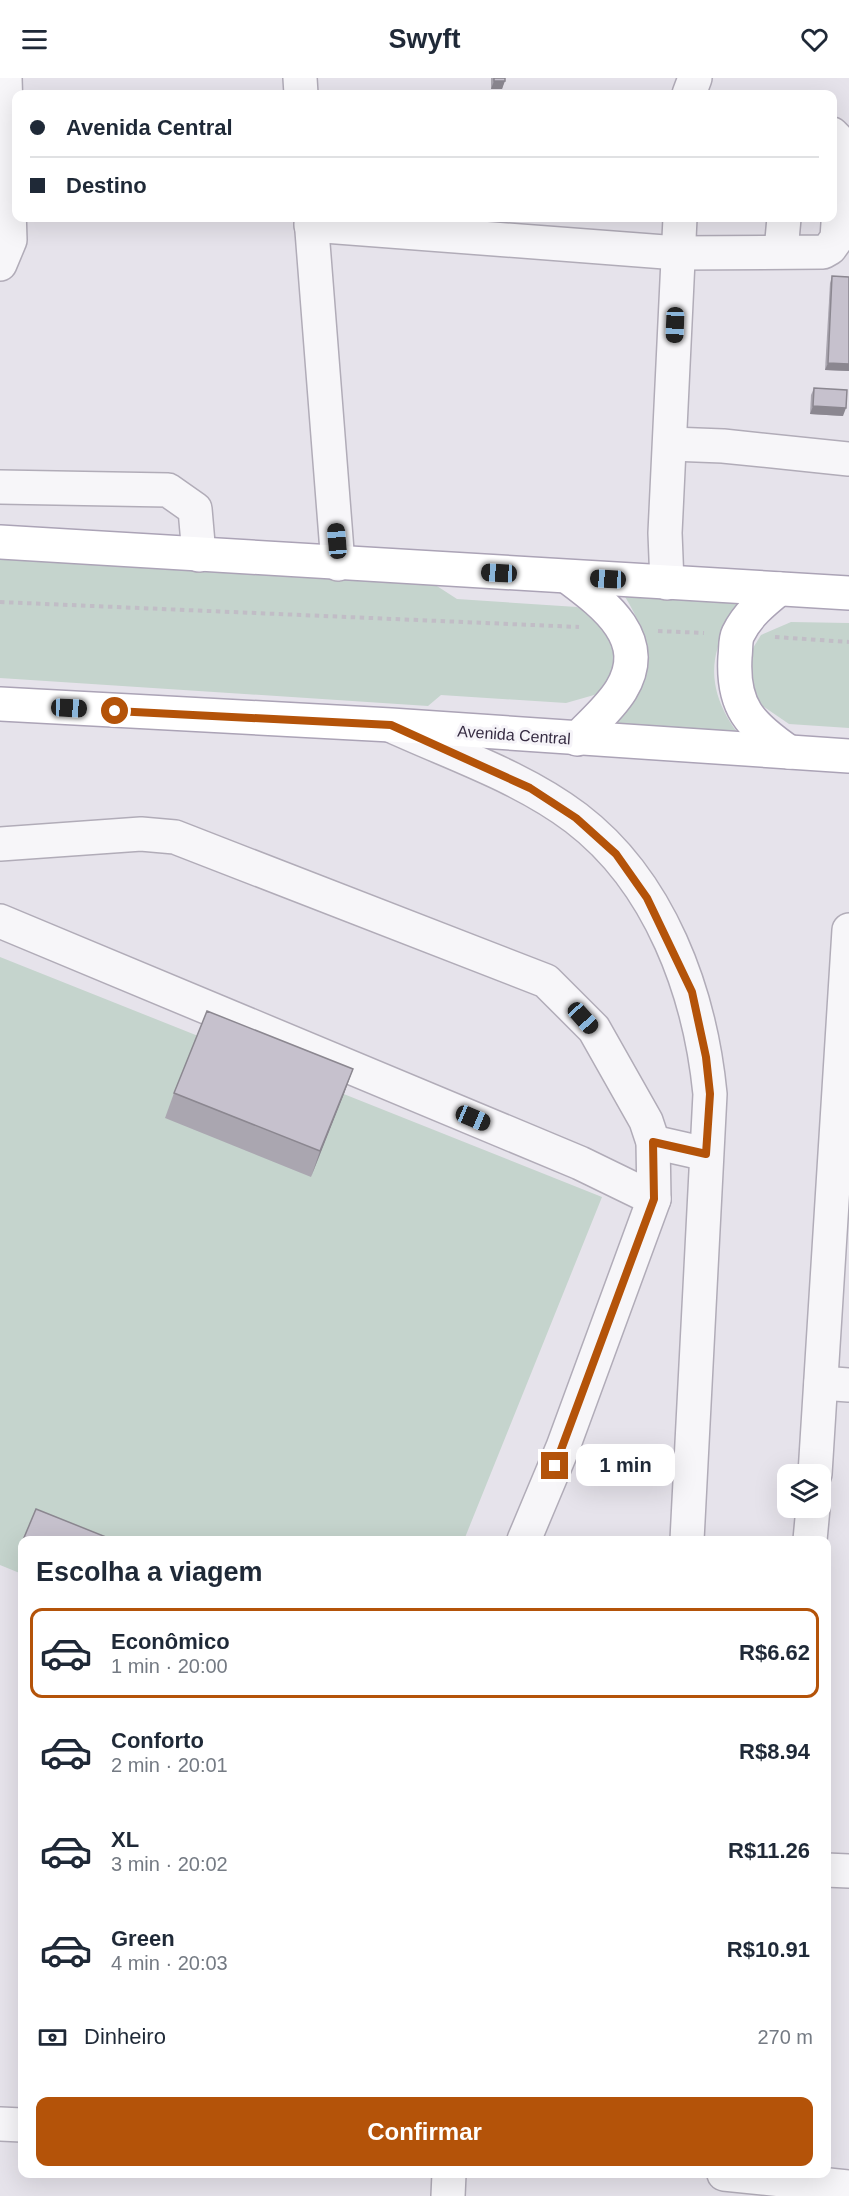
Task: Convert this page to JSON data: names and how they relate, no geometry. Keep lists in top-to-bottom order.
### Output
{
  "streets": {
    "main road": ["Avenida Central"]
  },
  "page": {
    "header": "Swyft",
    "banner": ["Avenida Central", "Destino"],
    "bubble": "1 min",
    "heading": "Escolha a viagem",
    "list": [
      {
        "name": "Econômico",
        "note": "1 min · 20:00",
        "value": "R$6.62"
      },
      {
        "name": "Conforto",
        "note": "2 min · 20:01",
        "value": "R$8.94"
      },
      {
        "name": "XL",
        "note": "3 min · 20:02",
        "value": "R$11.26"
      },
      {
        "name": "Green",
        "note": "4 min · 20:03",
        "value": "R$10.91"
      }
    ],
    "pay": ["Dinheiro", "270 m"],
    "buttons": "Confirmar"
  }
}
